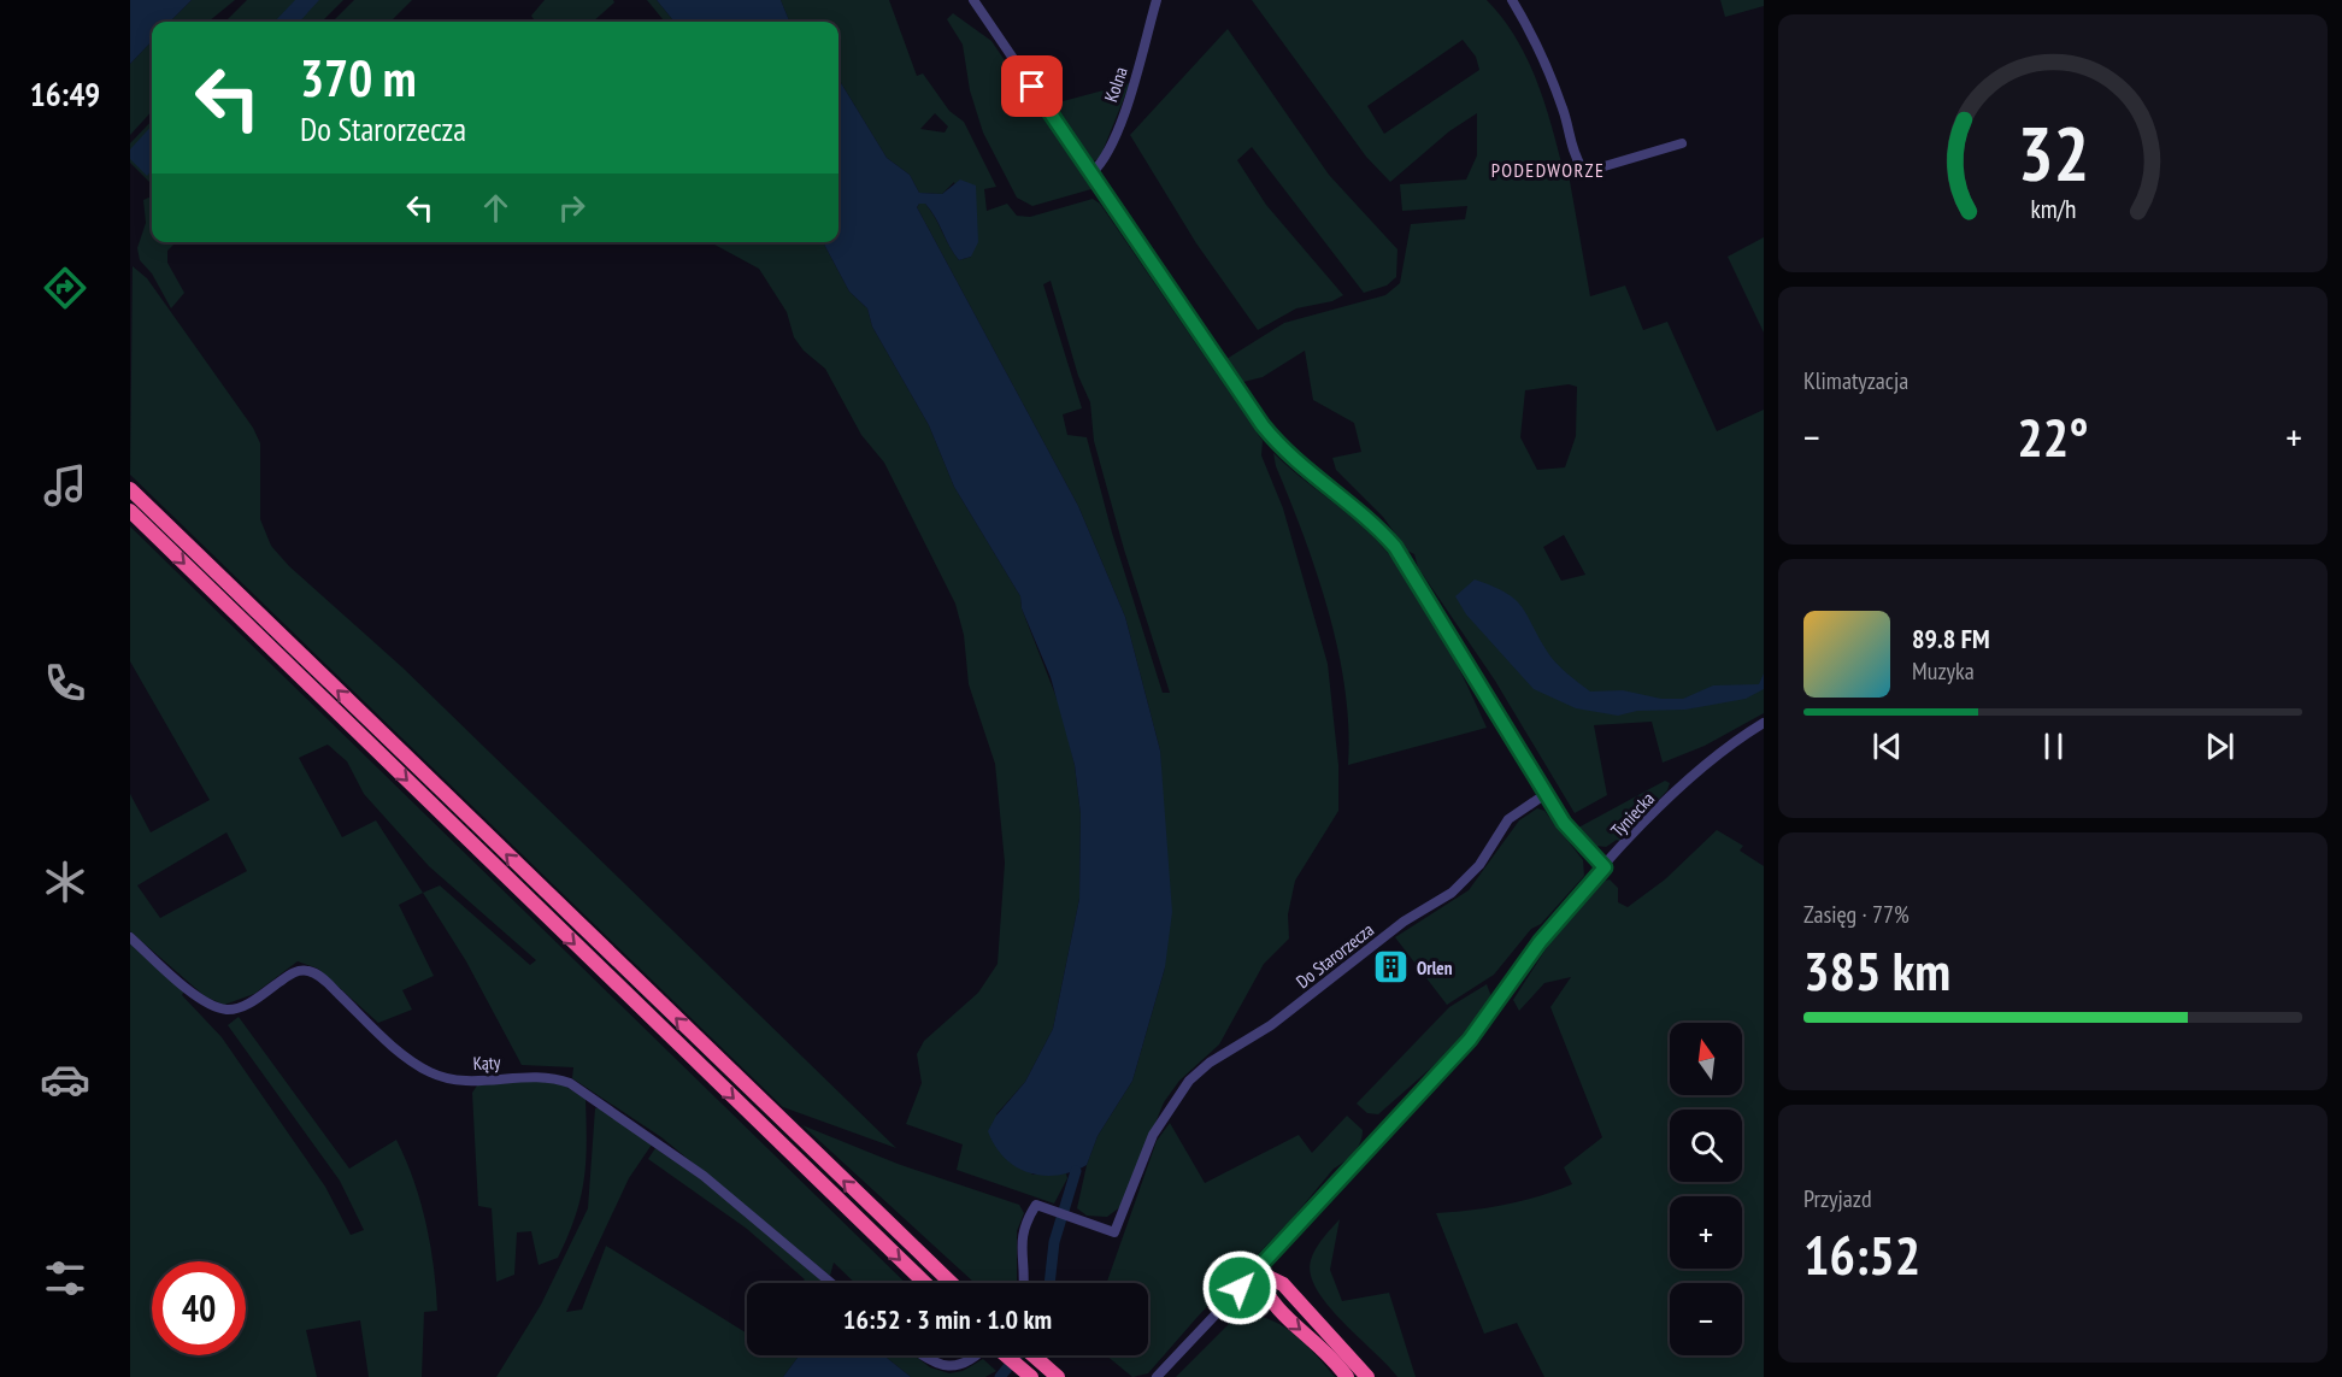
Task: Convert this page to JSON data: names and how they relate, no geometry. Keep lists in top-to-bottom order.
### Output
{
  "streets": {
    "street": [
      "Kolna",
      "Tyniecka",
      "Do Starorzecza",
      "Kąty"
    ]
  },
  "districts": ["PODEDWORZE"],
  "places": {
    "building": ["Orlen"]
  },
  "north": "top",
  "page": {
    "tabs": "16:49",
    "turn": ["370 m", "Do Starorzecza"],
    "tile": [
      "Klimatyzacja",
      ["Zasięg · 77%", "385 km"],
      ["Przyjazd", "16:52"]
    ],
    "heat": ["−", "22°", "+"],
    "song": ["89.8 FM", "Muzyka"],
    "map_buttons": ["+", "−"],
    "limit": "40",
    "trip": "16:52 · 3 min · 1.0 km",
    "gauge": ["32", "km/h"]
  }
}
